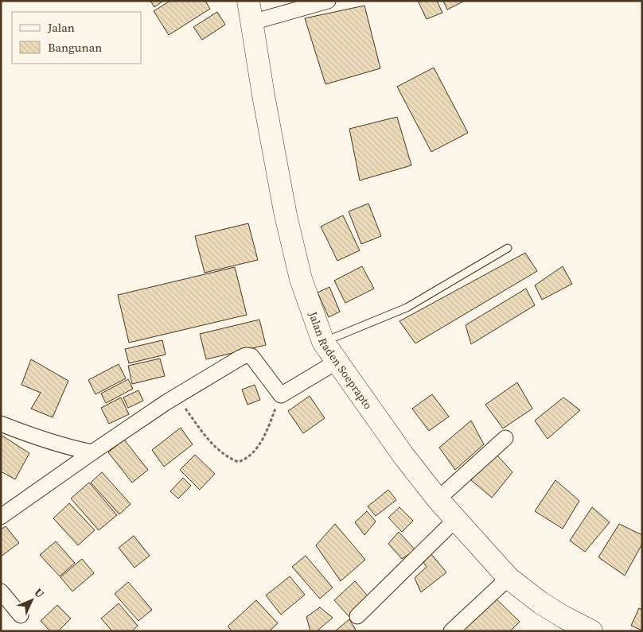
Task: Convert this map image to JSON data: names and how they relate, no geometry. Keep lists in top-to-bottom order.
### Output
{
  "streets": {
    "highway": ["Jalan Raden Soeprapto"]
  },
  "legend": ["Jalan", "Bangunan"],
  "north": "top right"
}
